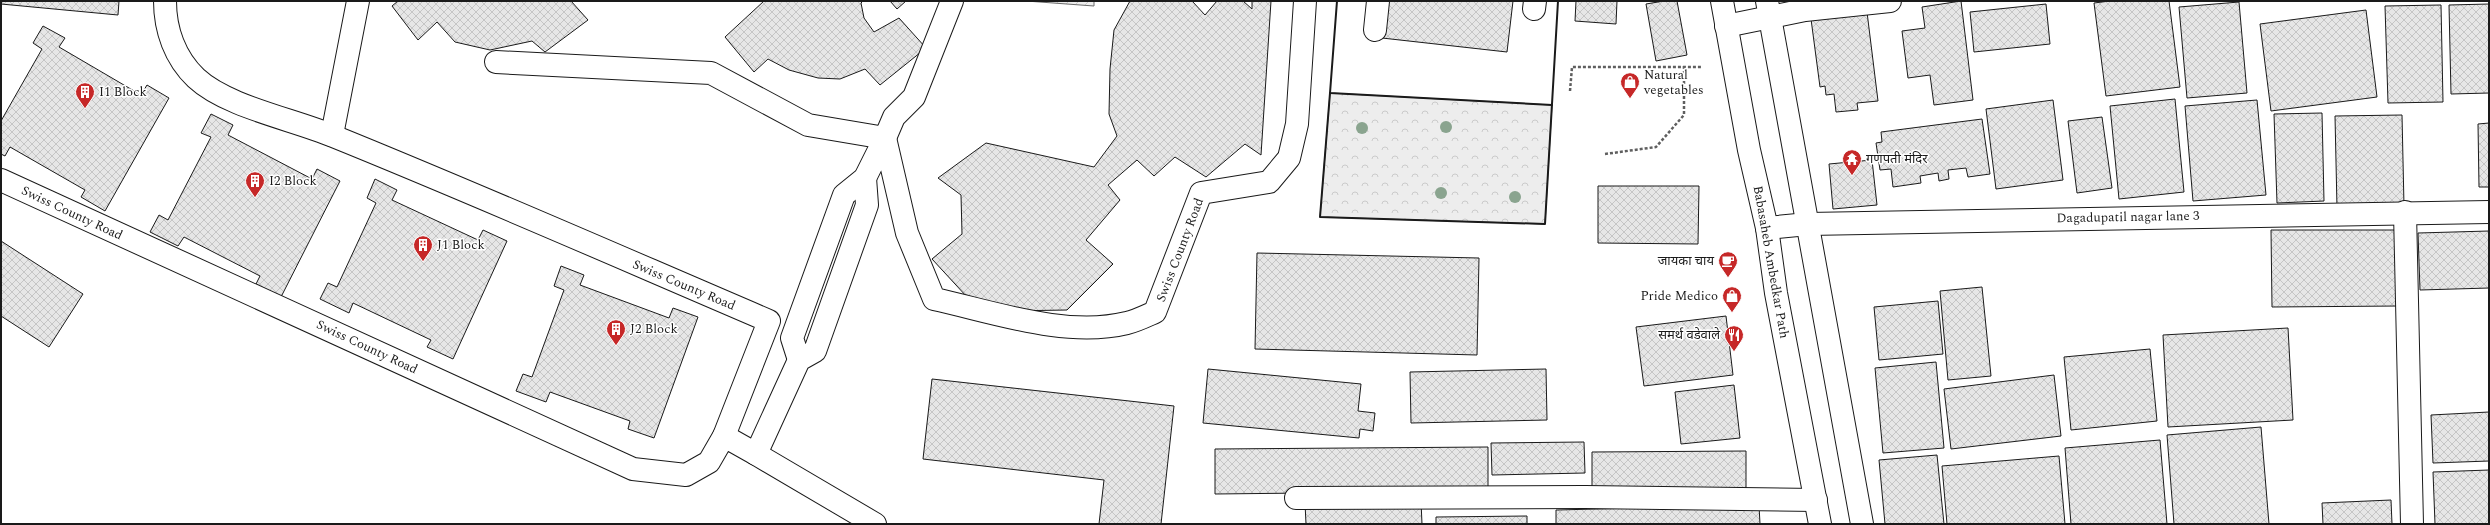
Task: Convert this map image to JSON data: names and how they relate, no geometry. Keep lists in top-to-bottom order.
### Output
{
  "streets": {
    "street": ["Swiss County Road", "Dagadupatil nagar lane 3", "Babasaheb Ambedkar Path"]
  },
  "crossings": [
    ["Dagadupatil nagar lane 3", "Babasaheb Ambedkar Path"]
  ],
  "places": {
    "shop": ["Natural vegetables", "Pride Medico"],
    "building": [
      "I1 Block",
      "I2 Block",
      "J1 Block",
      "J2 Block"
    ],
    "temple": ["गणपती मंदिर"],
    "cafe": ["जायका चाय"],
    "restaurant": ["समर्थ वडेवाले"]
  }
}
